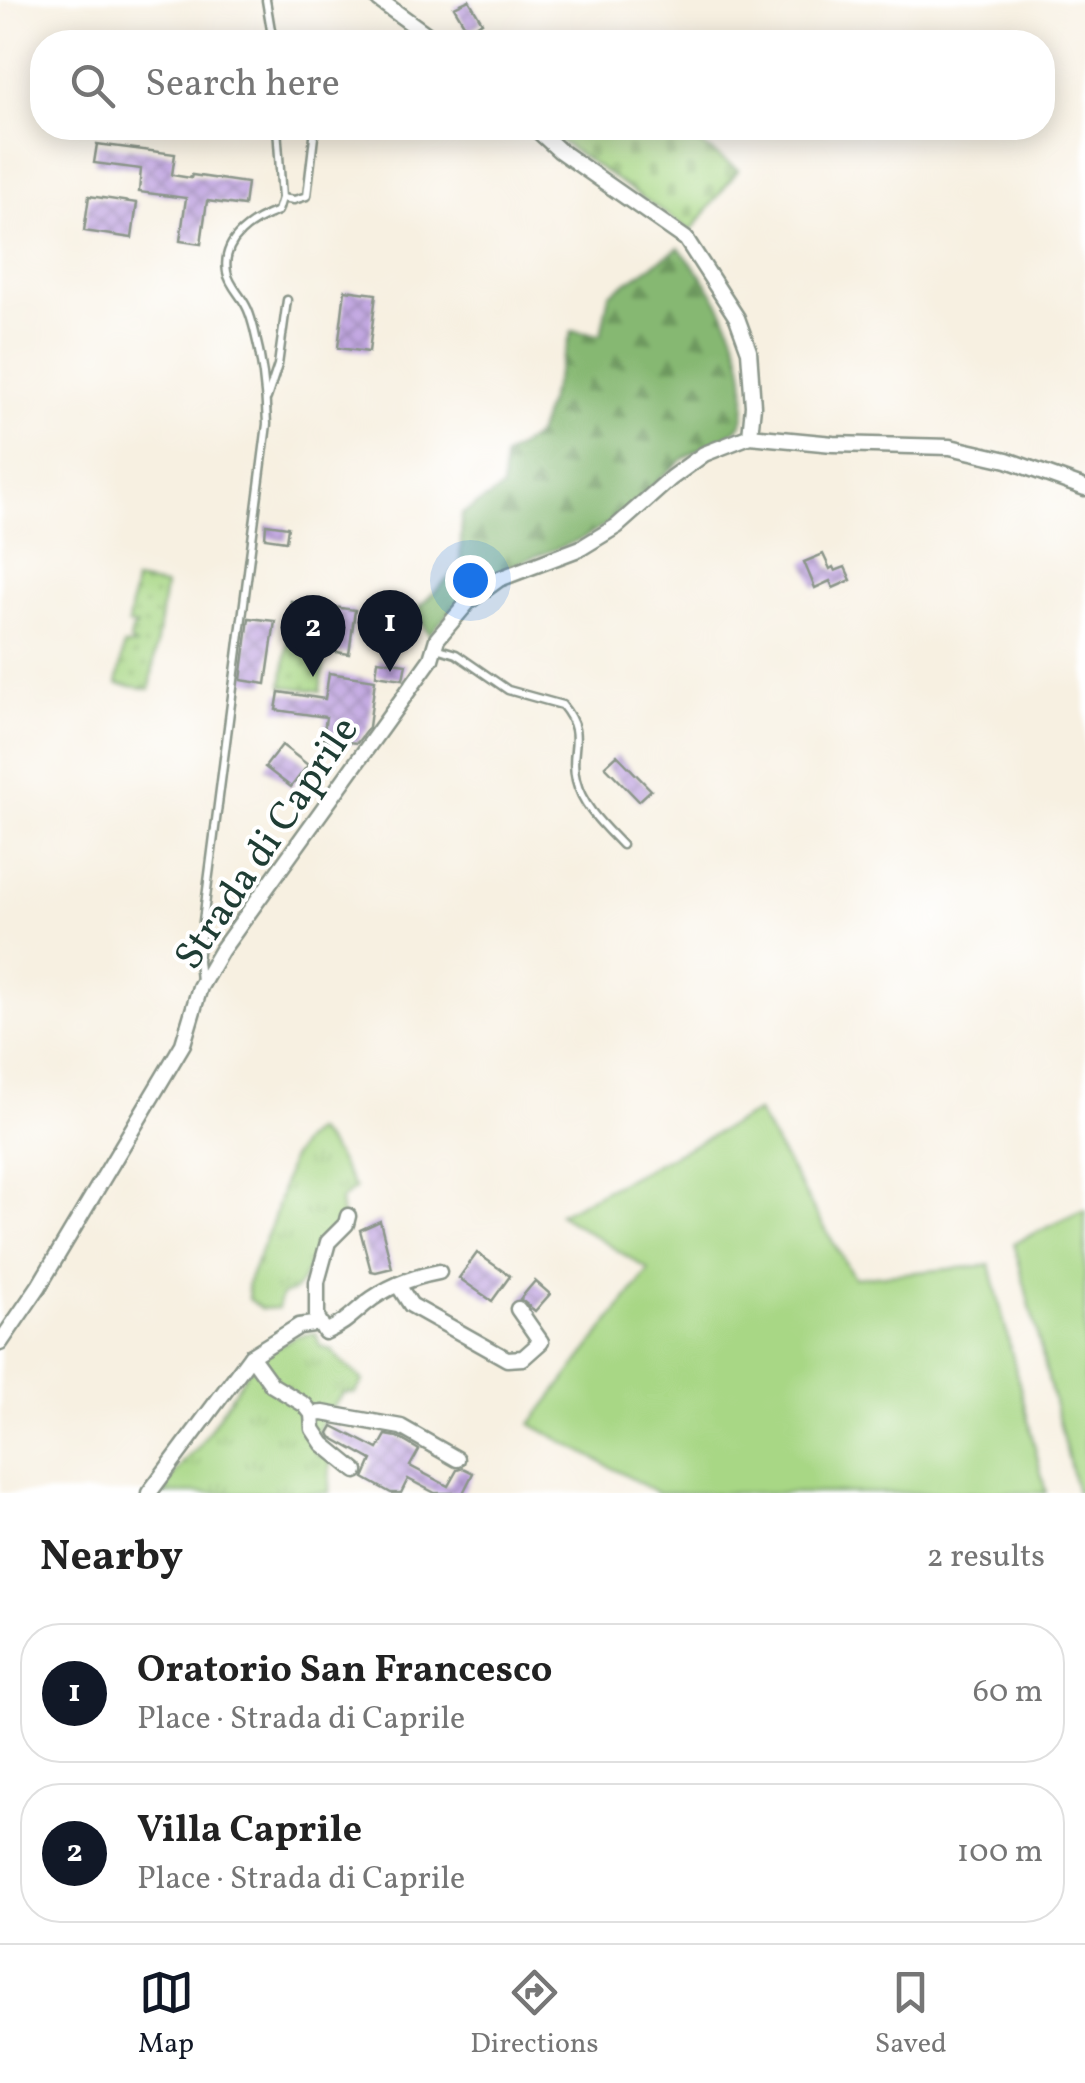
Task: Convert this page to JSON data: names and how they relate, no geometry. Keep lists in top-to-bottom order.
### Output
{
  "streets": {
    "street": ["Strada di Caprile"]
  },
  "page": {
    "search": "Search here",
    "pins": ["1", "2"],
    "heading": ["Nearby", "2 results"],
    "list": [
      {
        "mark": "1",
        "name": "Oratorio San Francesco",
        "note": "Place · Strada di Caprile",
        "value": "60 m"
      },
      {
        "mark": "2",
        "name": "Villa Caprile",
        "note": "Place · Strada di Caprile",
        "value": "100 m"
      }
    ],
    "nav": ["Map", "Directions", "Saved"]
  }
}
